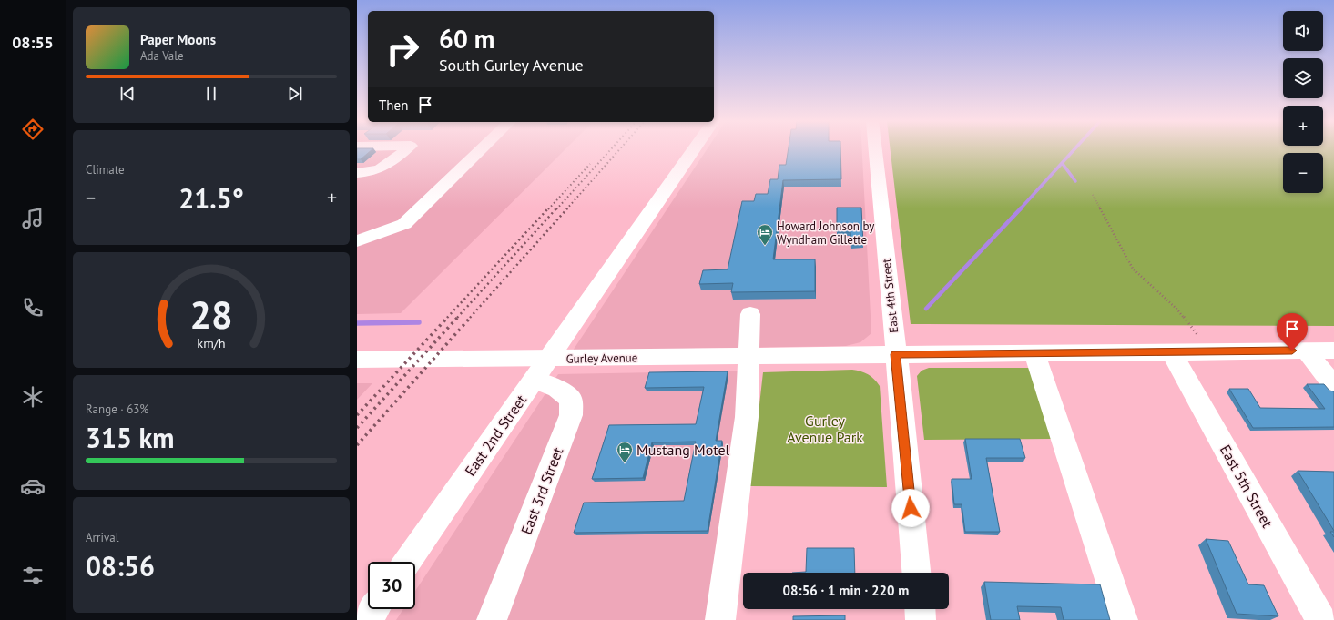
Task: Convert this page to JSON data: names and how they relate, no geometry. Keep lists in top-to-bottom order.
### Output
{
  "streets": {
    "street": [
      "East 4th Street",
      "Gurley Avenue",
      "East 2nd Street",
      "East 5th Street",
      "East 3rd Street"
    ]
  },
  "crossings": [
    ["East 4th Street", "Gurley Avenue"],
    ["Gurley Avenue", "East 5th Street"],
    ["East 2nd Street", "East 3rd Street"]
  ],
  "parks": ["Gurley Avenue Park"],
  "places": {
    "hotel": ["Howard Johnson by Wyndham Gillette", "Mustang Motel"]
  },
  "page": {
    "tabs": "08:55",
    "map_buttons": ["+", "−"],
    "turn": ["60 m", "South Gurley Avenue"],
    "song": ["Paper Moons", "Ada Vale"],
    "then": "Then",
    "tile": [
      "Climate",
      ["Range · 63%", "315 km"],
      ["Arrival", "08:56"]
    ],
    "heat": ["−", "21.5°", "+"],
    "limit": "30",
    "trip": "08:56 · 1 min · 220 m",
    "gauge": ["28", "km/h"]
  }
}
